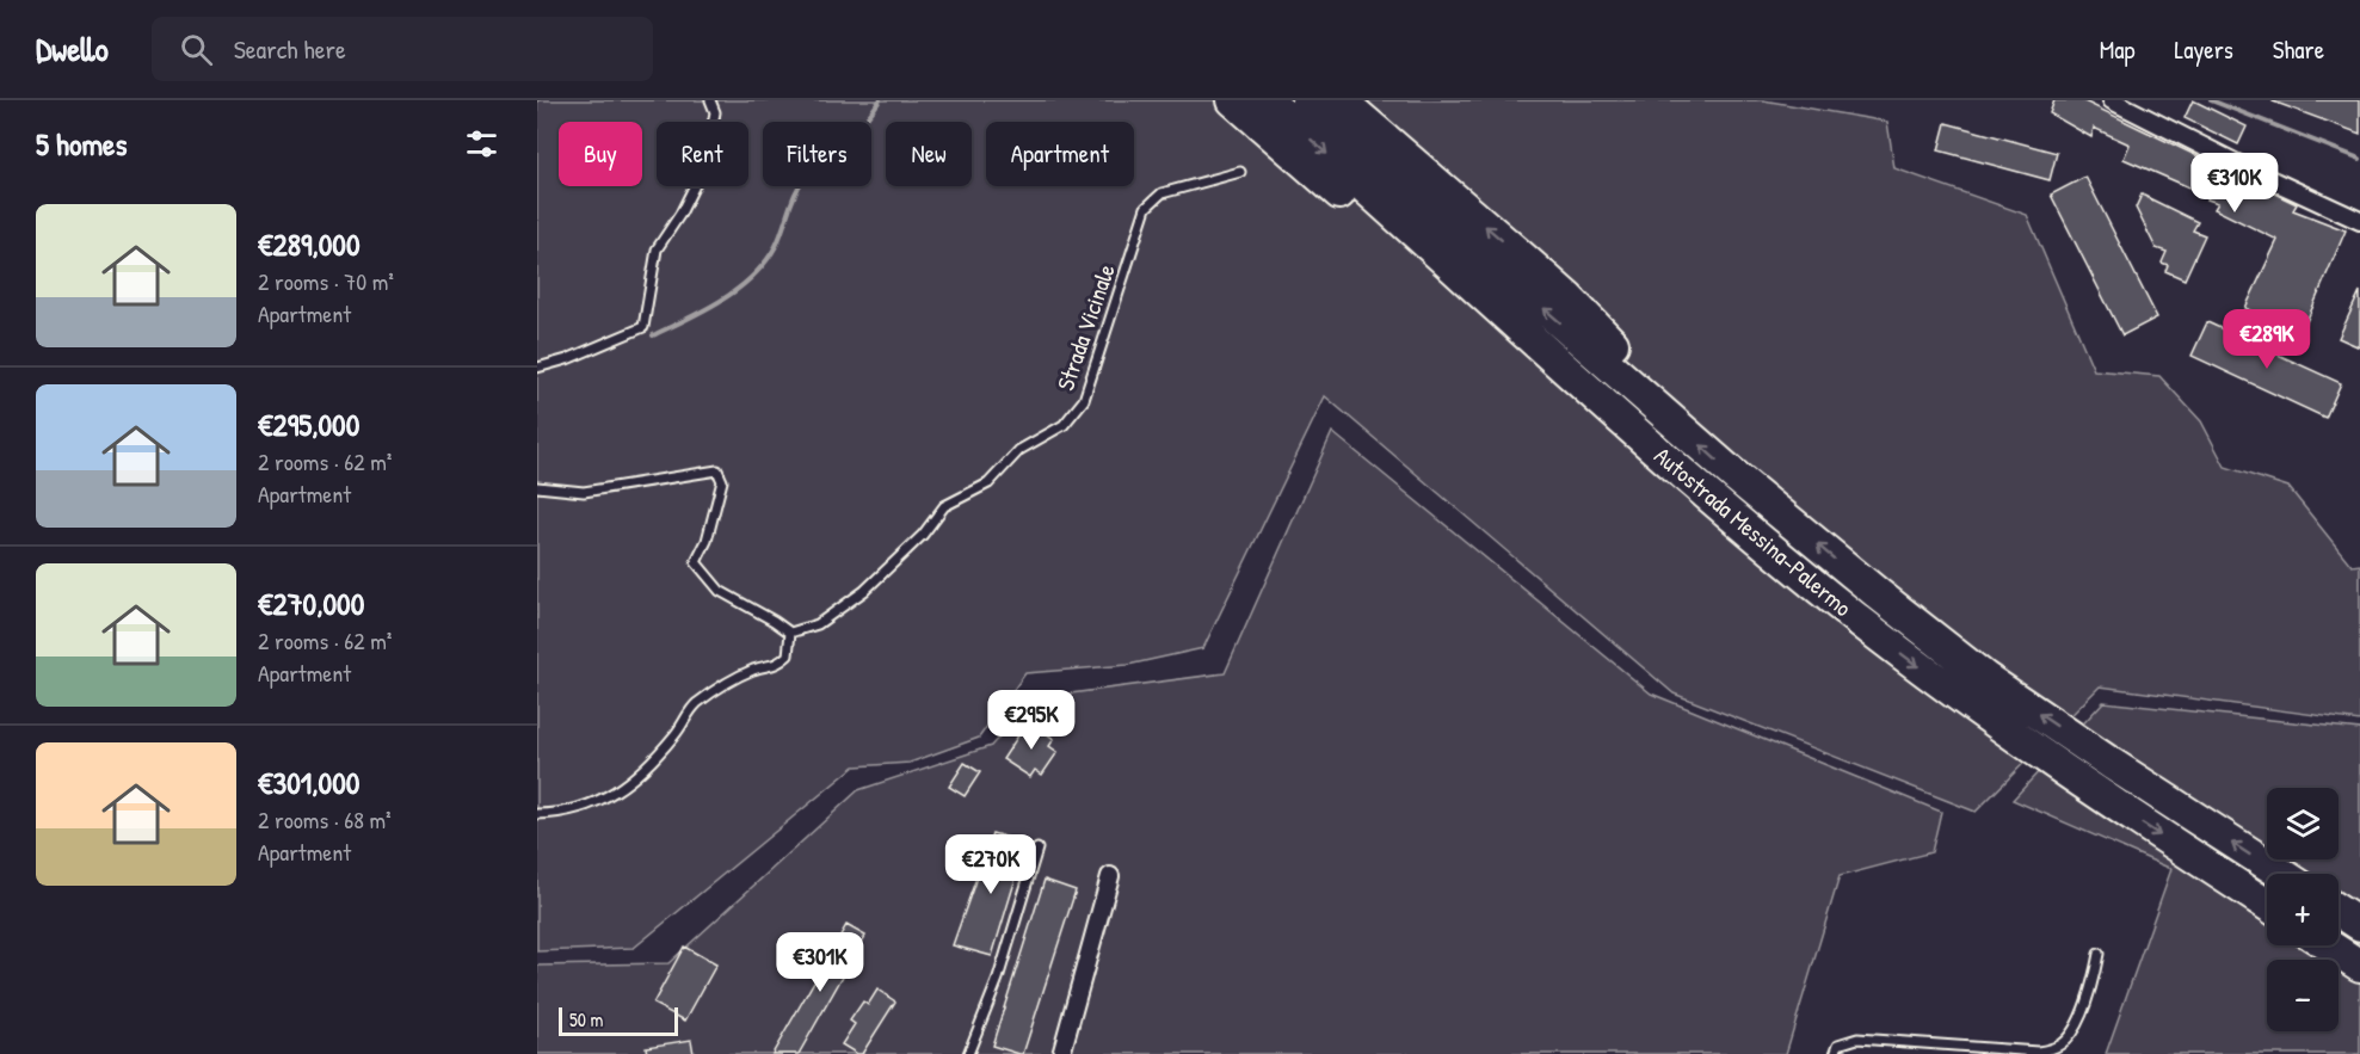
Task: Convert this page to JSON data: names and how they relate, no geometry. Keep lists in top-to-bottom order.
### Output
{
  "streets": {
    "highway": ["Autostrada Messina-Palermo"],
    "lane": ["Strada Vicinale"]
  },
  "scale_bar": "50 m",
  "page": {
    "header": "Dwello",
    "search": "Search here",
    "nav": ["Map", "Layers", "Share"],
    "heading": "5 homes",
    "chip": [
      "Buy",
      "Rent",
      "Filters",
      "New",
      "Apartment"
    ],
    "price": [
      "€310K",
      "€289K",
      "€295K",
      "€270K",
      "€301K"
    ],
    "list": [
      {
        "name": "€289,000",
        "note": "2 rooms · 70 m² · Apartment"
      },
      {
        "name": "€295,000",
        "note": "2 rooms · 62 m² · Apartment"
      },
      {
        "name": "€270,000",
        "note": "2 rooms · 62 m² · Apartment"
      },
      {
        "name": "€301,000",
        "note": "2 rooms · 68 m² · Apartment"
      }
    ],
    "map_buttons": ["+", "−"],
    "scale": "50 m"
  }
}
